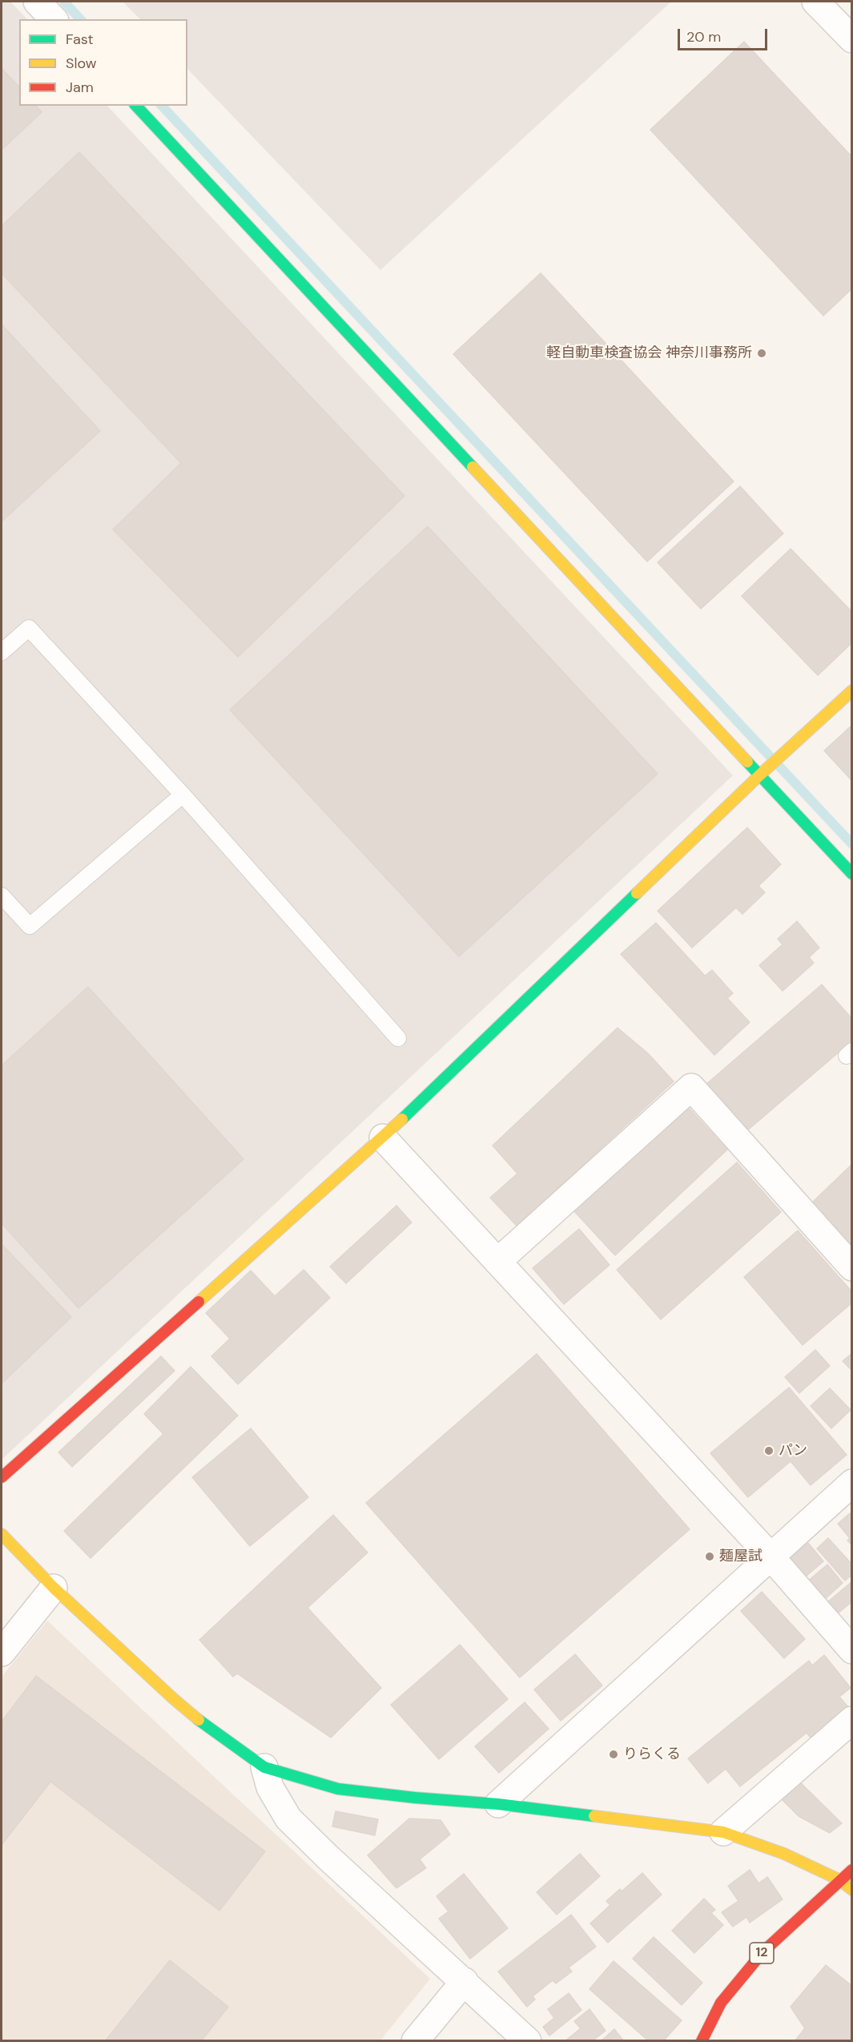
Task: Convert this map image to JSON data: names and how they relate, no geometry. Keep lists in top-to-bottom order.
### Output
{
  "streets": {
    "street": ["12"]
  },
  "places": [
    "軽自動車検査協会 神奈川事務所",
    "パン",
    "麺屋試",
    "りらくる"
  ],
  "legend": ["Fast", "Slow", "Jam"],
  "scale_bar": "20 m"
}
